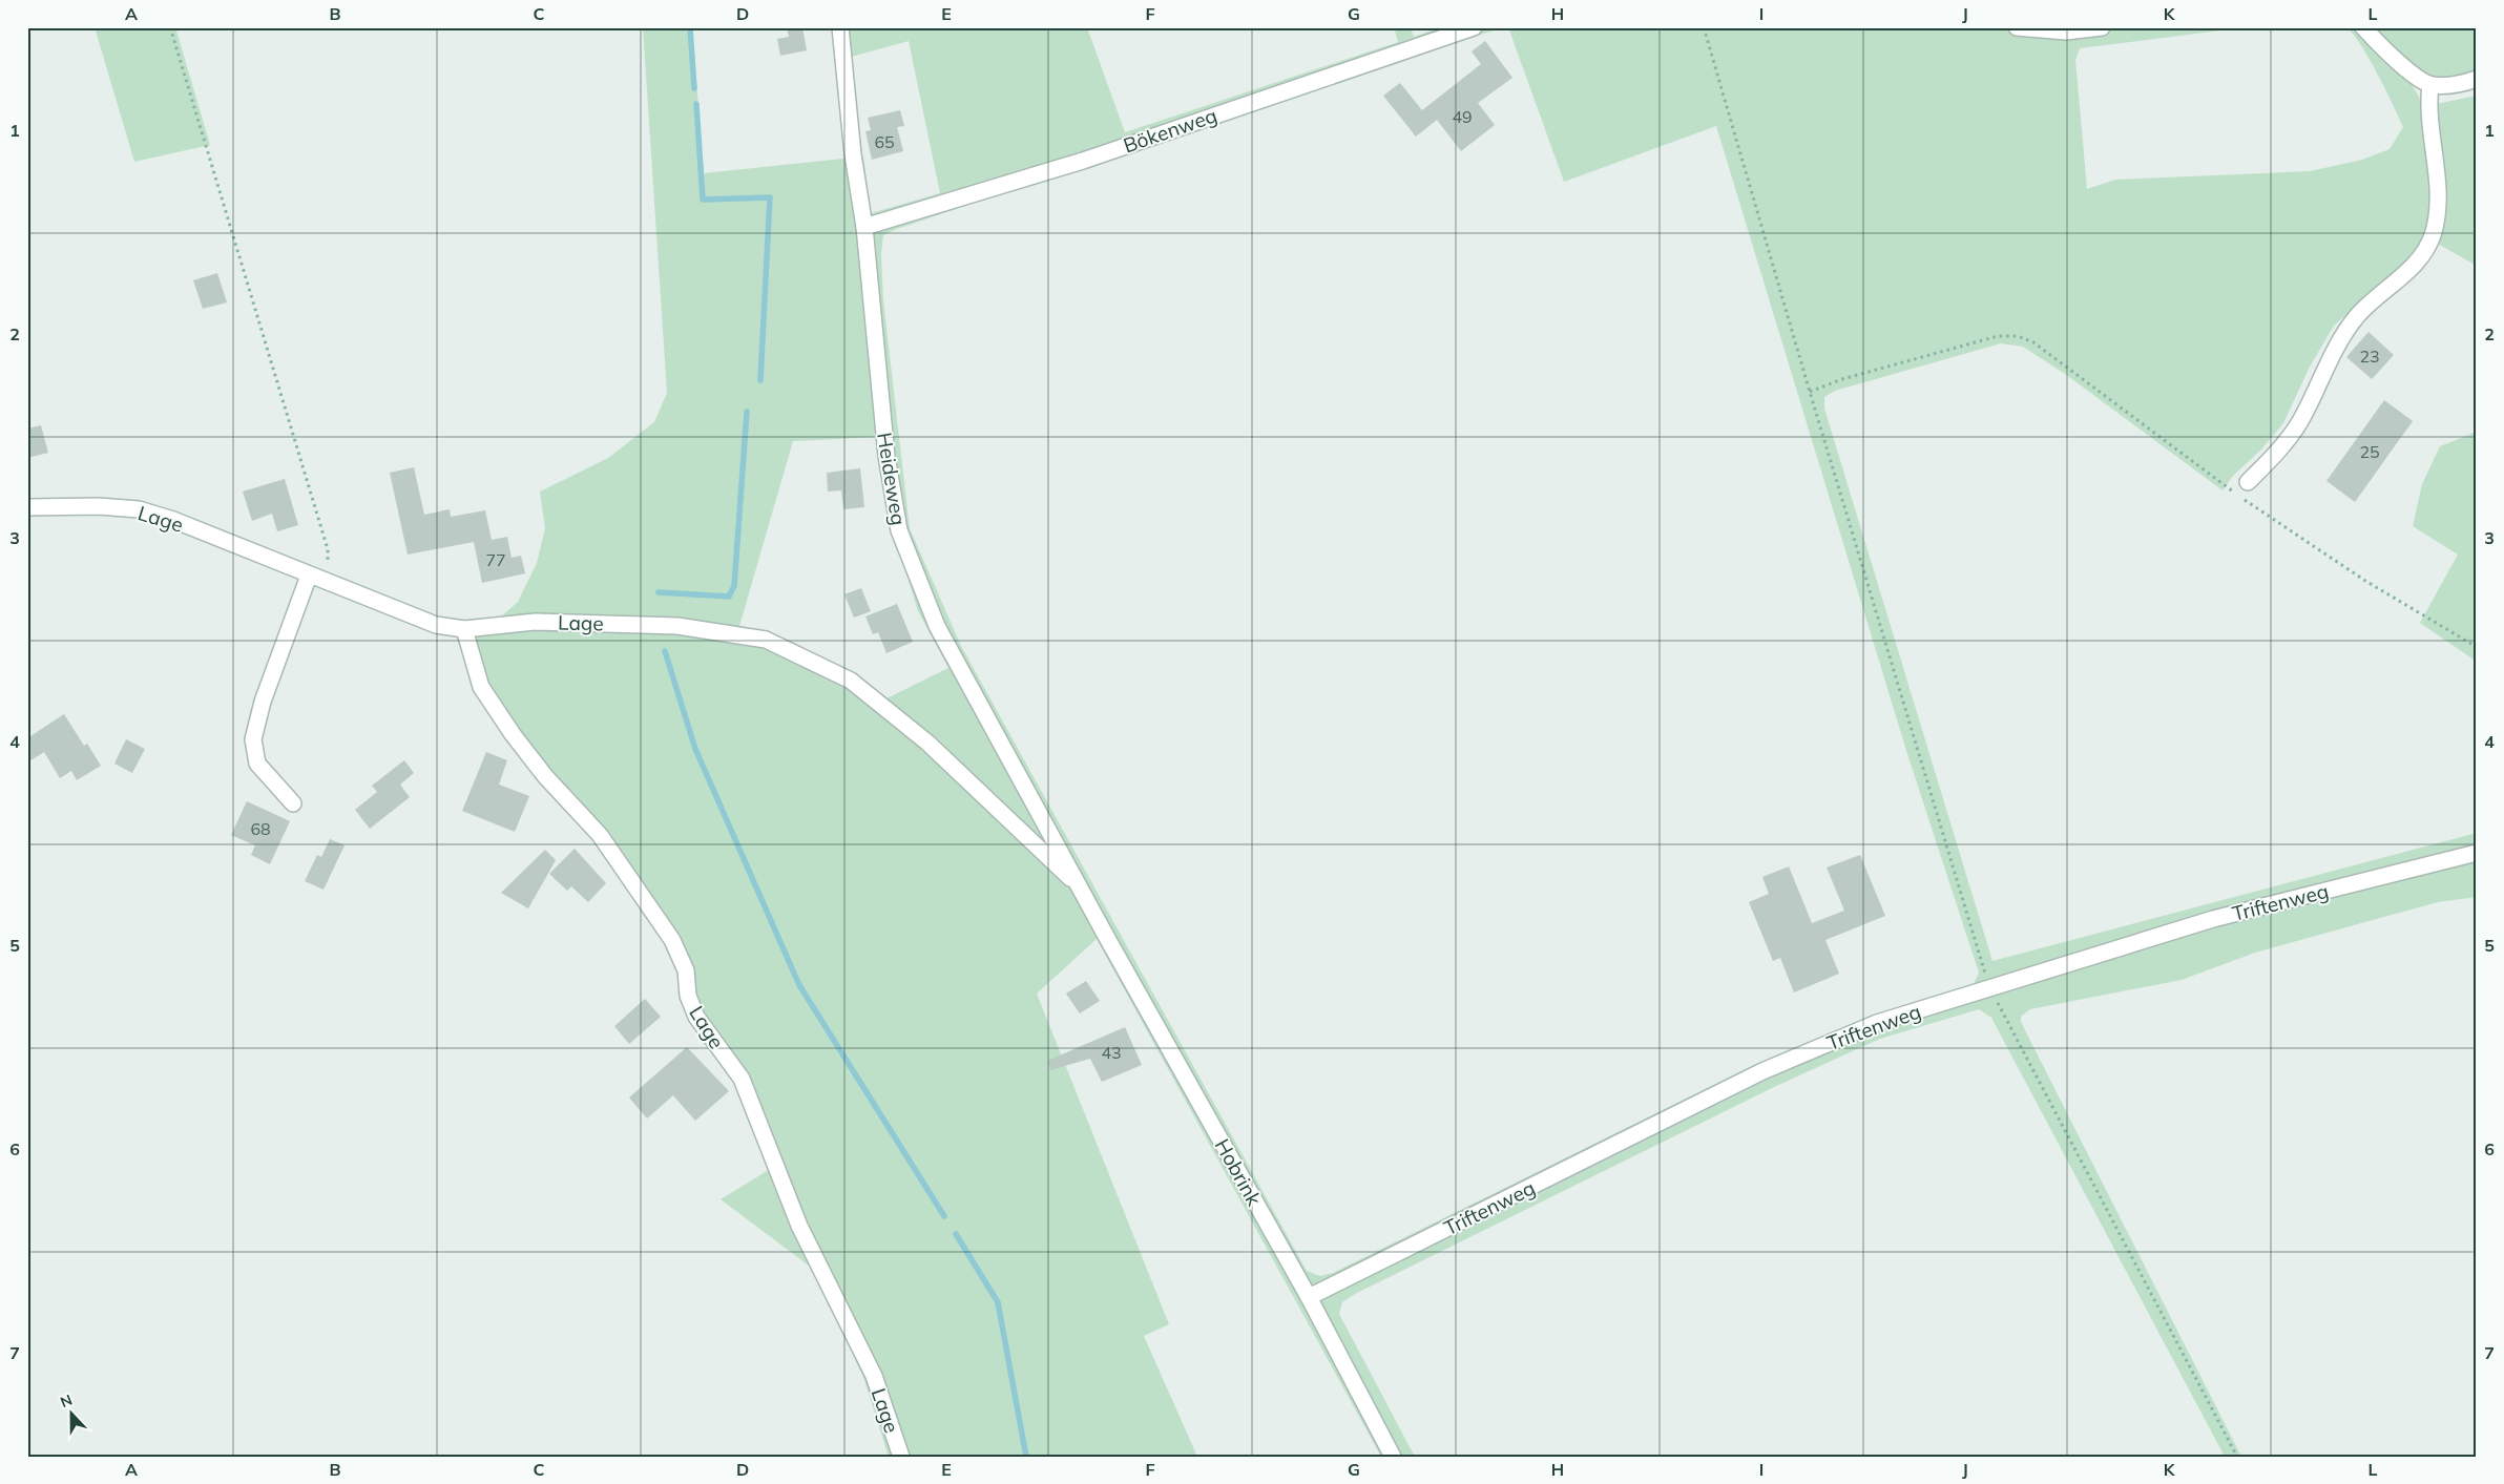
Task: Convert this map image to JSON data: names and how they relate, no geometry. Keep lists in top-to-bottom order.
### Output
{
  "streets": {
    "street": [
      "Bökenweg",
      "Heideweg",
      "Lage",
      "Triftenweg",
      "Hobrink"
    ]
  },
  "crossings": [
    ["Bökenweg", "Heideweg"],
    ["Heideweg", "Lage"],
    ["Heideweg", "Hobrink"],
    ["Lage", "Hobrink"],
    ["Triftenweg", "Hobrink"]
  ],
  "house_numbers": [
    "49",
    "65",
    "23",
    "25",
    "77",
    "68",
    "43"
  ],
  "north": "top",
  "grid": {
    "columns": [
      "A",
      "B",
      "C",
      "D",
      "E",
      "F",
      "G",
      "H",
      "I",
      "J",
      "K",
      "L"
    ],
    "rows": [
      "1",
      "2",
      "3",
      "4",
      "5",
      "6",
      "7"
    ]
  }
}
